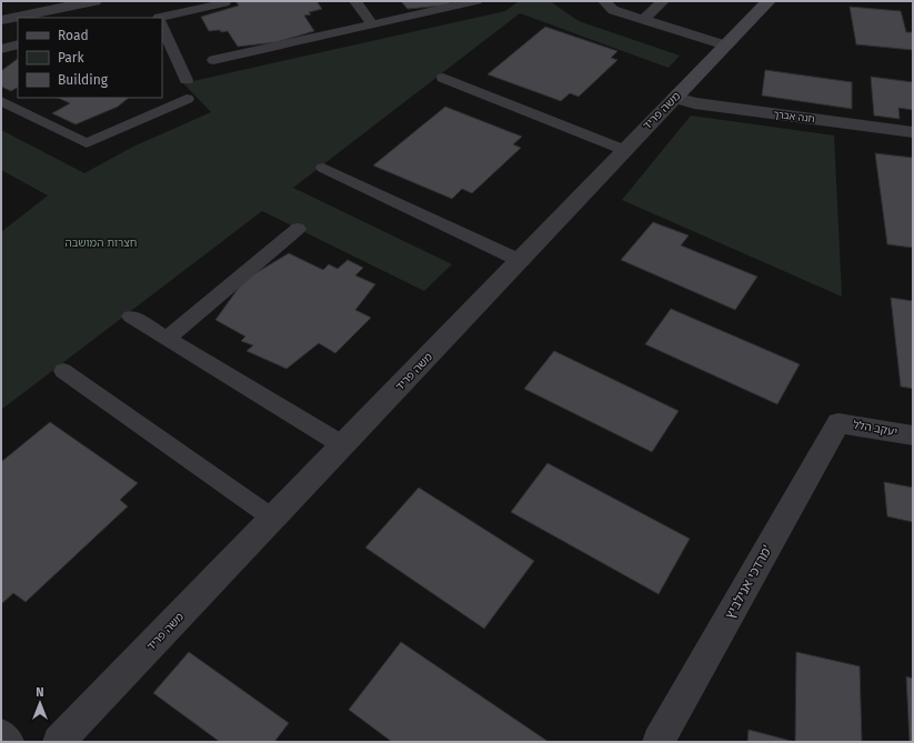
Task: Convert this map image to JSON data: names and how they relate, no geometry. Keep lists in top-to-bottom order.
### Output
{
  "streets": {
    "street": [
      "משה פריד",
      "חנה אברך",
      "יעקב הלל",
      "מרדכי אנילביץ'"
    ]
  },
  "crossings": [
    ["משה פריד", "חנה אברך"],
    ["יעקב הלל", "מרדכי אנילביץ'"]
  ],
  "parks": ["חצרות המושבה"],
  "legend": ["Road", "Park", "Building"],
  "north": "top"
}
